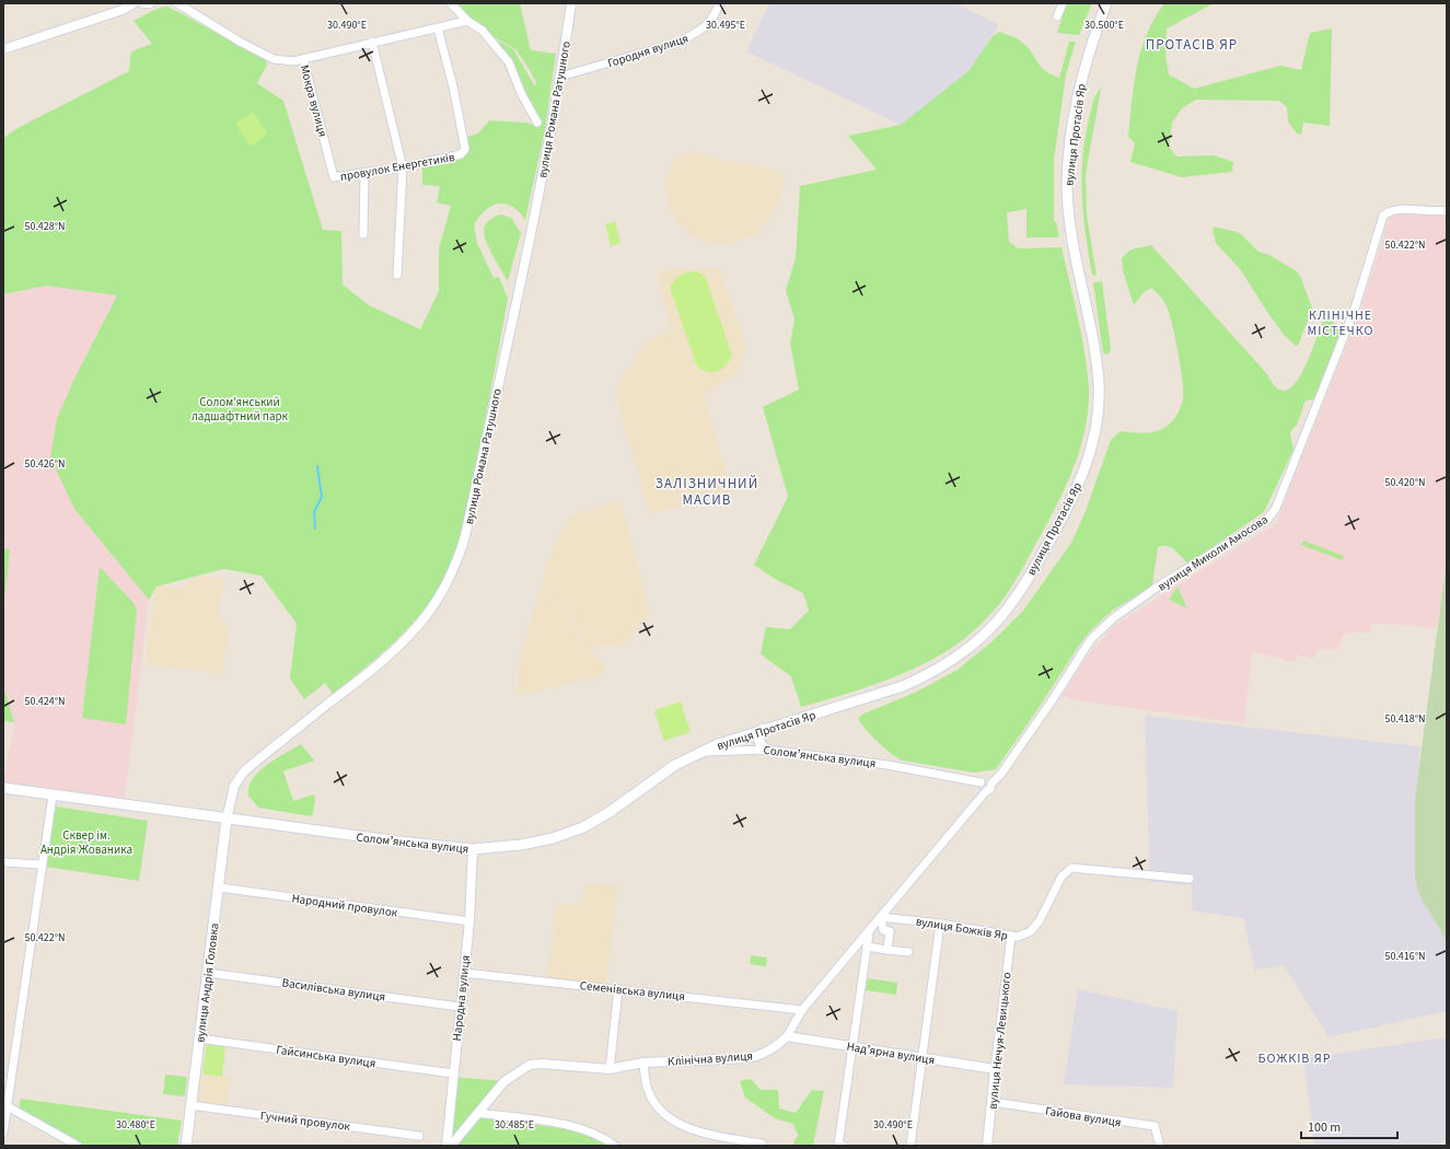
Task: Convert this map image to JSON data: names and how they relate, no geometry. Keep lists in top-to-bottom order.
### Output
{
  "streets": {
    "main road": ["вулиця Протасів Яр", "Соломʼянська вулиця", "вулиця Андрія Головка"],
    "street": [
      "Городня вулиця",
      "Мокра вулиця",
      "вулиця Романа Ратушного",
      "провулок Енергетиків",
      "вулиця Миколи Амосова",
      "Народний провулок",
      "вулиця Божків Яр",
      "Василівська вулиця",
      "Семенівська вулиця",
      "Народна вулиця",
      "вулиця Нечуя-Левицького",
      "Надʼярна вулиця",
      "Гайсинська вулиця",
      "Клінічна вулиця",
      "Гайова вулиця",
      "Гучний провулок"
    ]
  },
  "crossings": [
    ["Городня вулиця", "вулиця Романа Ратушного"],
    ["Мокра вулиця", "провулок Енергетиків"],
    ["вулиця Романа Ратушного", "Соломʼянська вулиця"],
    ["вулиця Романа Ратушного", "вулиця Андрія Головка"],
    ["вулиця Протасів Яр", "Соломʼянська вулиця"],
    ["вулиця Миколи Амосова", "Соломʼянська вулиця"],
    ["вулиця Миколи Амосова", "Клінічна вулиця"],
    ["Соломʼянська вулиця", "вулиця Андрія Головка"],
    ["Соломʼянська вулиця", "Народна вулиця"],
    ["Соломʼянська вулиця", "Клінічна вулиця"],
    ["Народний провулок", "вулиця Андрія Головка"],
    ["Народний провулок", "Народна вулиця"],
    ["вулиця Божків Яр", "вулиця Нечуя-Левицького"],
    ["вулиця Божків Яр", "Клінічна вулиця"],
    ["вулиця Андрія Головка", "Василівська вулиця"],
    ["вулиця Андрія Головка", "Гайсинська вулиця"],
    ["вулиця Андрія Головка", "Гучний провулок"],
    ["Василівська вулиця", "Народна вулиця"],
    ["Семенівська вулиця", "Народна вулиця"],
    ["Семенівська вулиця", "Клінічна вулиця"],
    ["Народна вулиця", "Гайсинська вулиця"],
    ["вулиця Нечуя-Левицького", "Надʼярна вулиця"],
    ["вулиця Нечуя-Левицького", "Гайова вулиця"],
    ["Надʼярна вулиця", "Клінічна вулиця"]
  ],
  "districts": [
    "ПРОТАСІВ ЯР",
    "КЛІНІЧНЕ МІСТЕЧКО",
    "ЗАЛІЗНИЧНИЙ МАСИВ",
    "БОЖКІВ ЯР"
  ],
  "parks": ["Солом'янський ладшафтний парк", "Сквер ім. Андрія Жованика"],
  "scale_bar": "100 m",
  "coordinates": [
    "30.490°E",
    "30.495°E",
    "30.500°E",
    "50.428°N",
    "50.422°N",
    "50.426°N",
    "50.420°N",
    "50.424°N",
    "50.418°N",
    "50.416°N",
    "30.480°E",
    "30.485°E"
  ]
}
